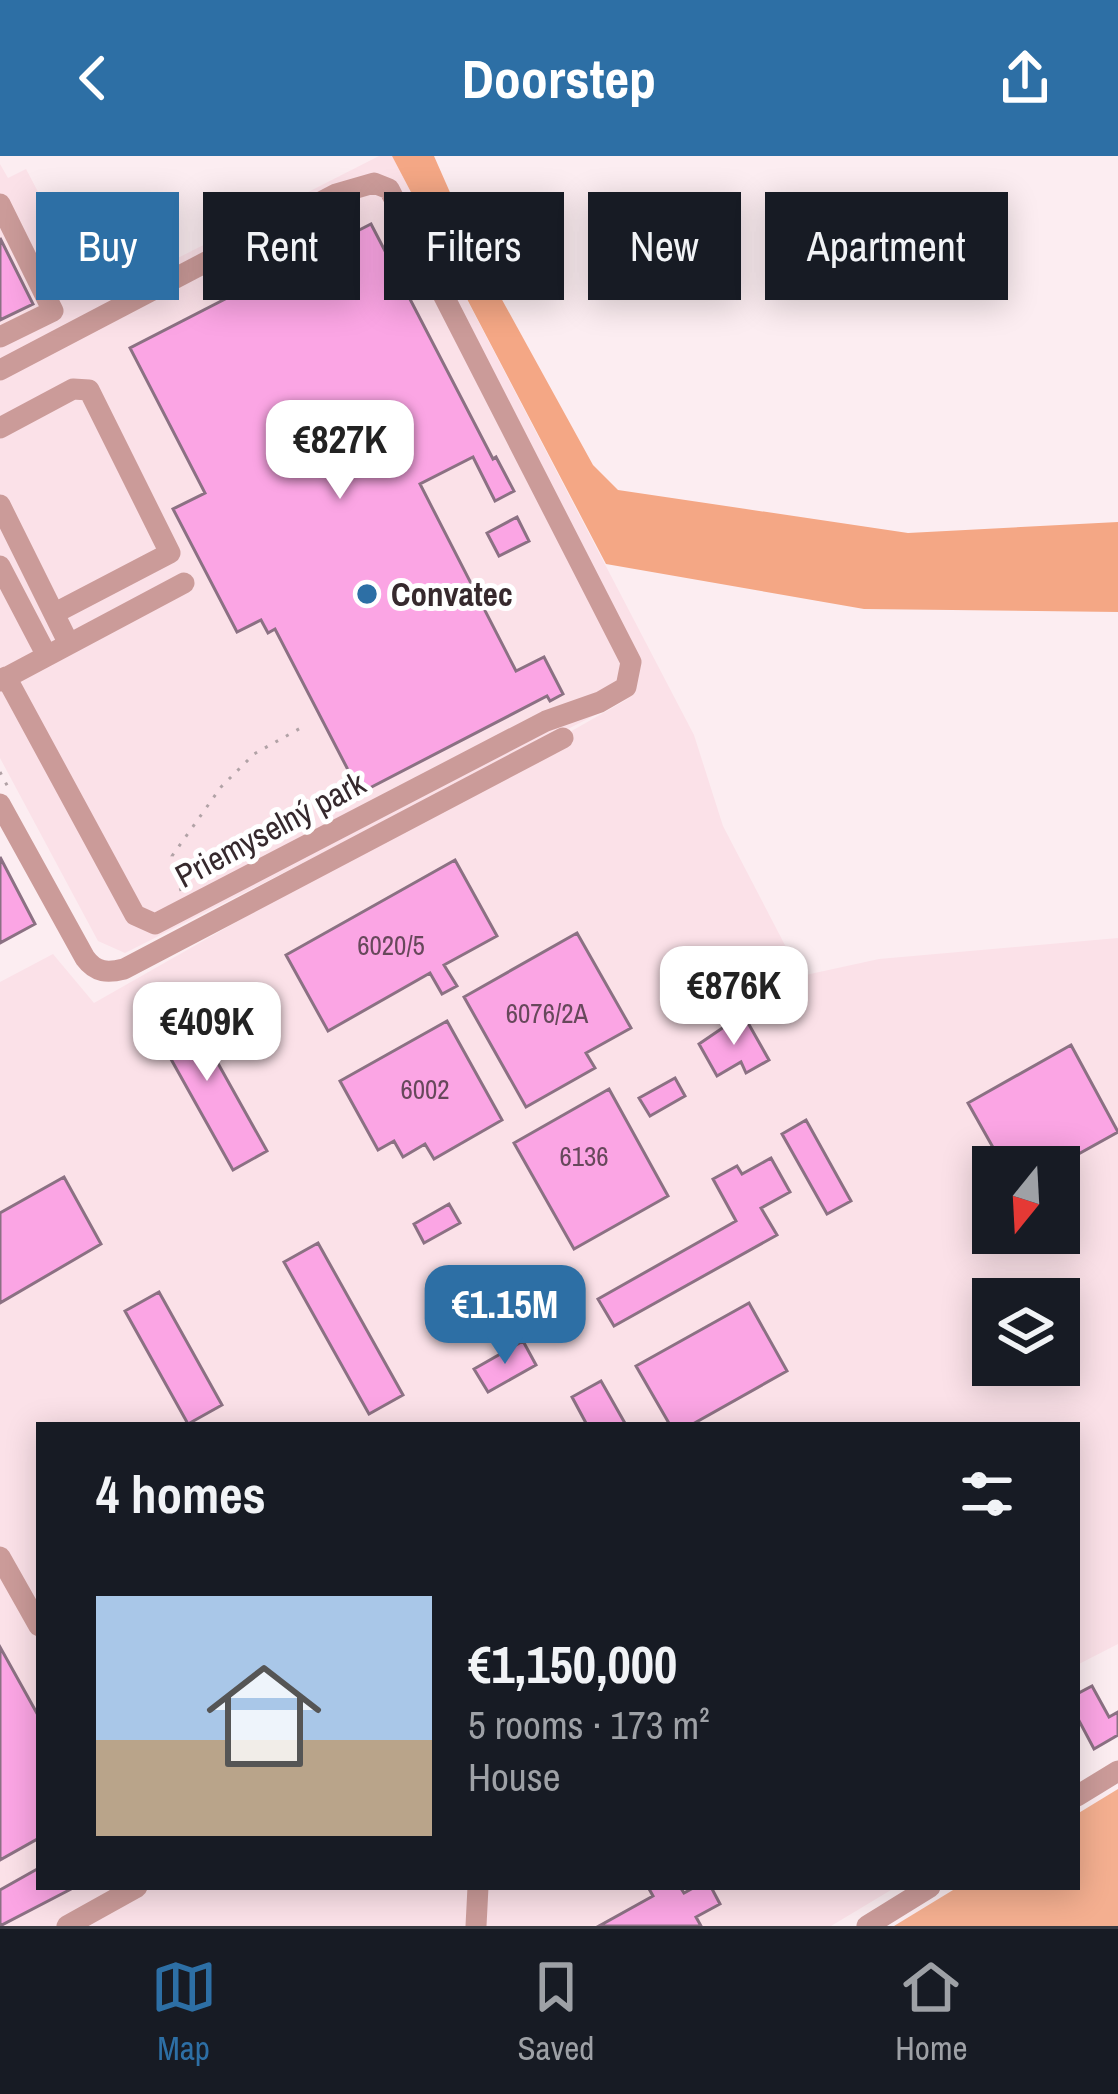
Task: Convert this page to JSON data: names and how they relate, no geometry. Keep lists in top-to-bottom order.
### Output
{
  "streets": {
    "street": ["Priemyselný park"]
  },
  "places": ["Convatec"],
  "house_numbers": [
    "6020/5",
    "6076/2A",
    "6002",
    "6136"
  ],
  "north": "bottom",
  "page": {
    "header": "Doorstep",
    "chip": [
      "Buy",
      "Rent",
      "Filters",
      "New",
      "Apartment"
    ],
    "price": [
      "€827K",
      "€876K",
      "€409K",
      "€1.15M"
    ],
    "heading": "4 homes",
    "list": [
      {
        "name": "€1,150,000",
        "note": "5 rooms · 173 m² · House"
      }
    ],
    "tabs": ["Map", "Saved", "Home"]
  }
}
